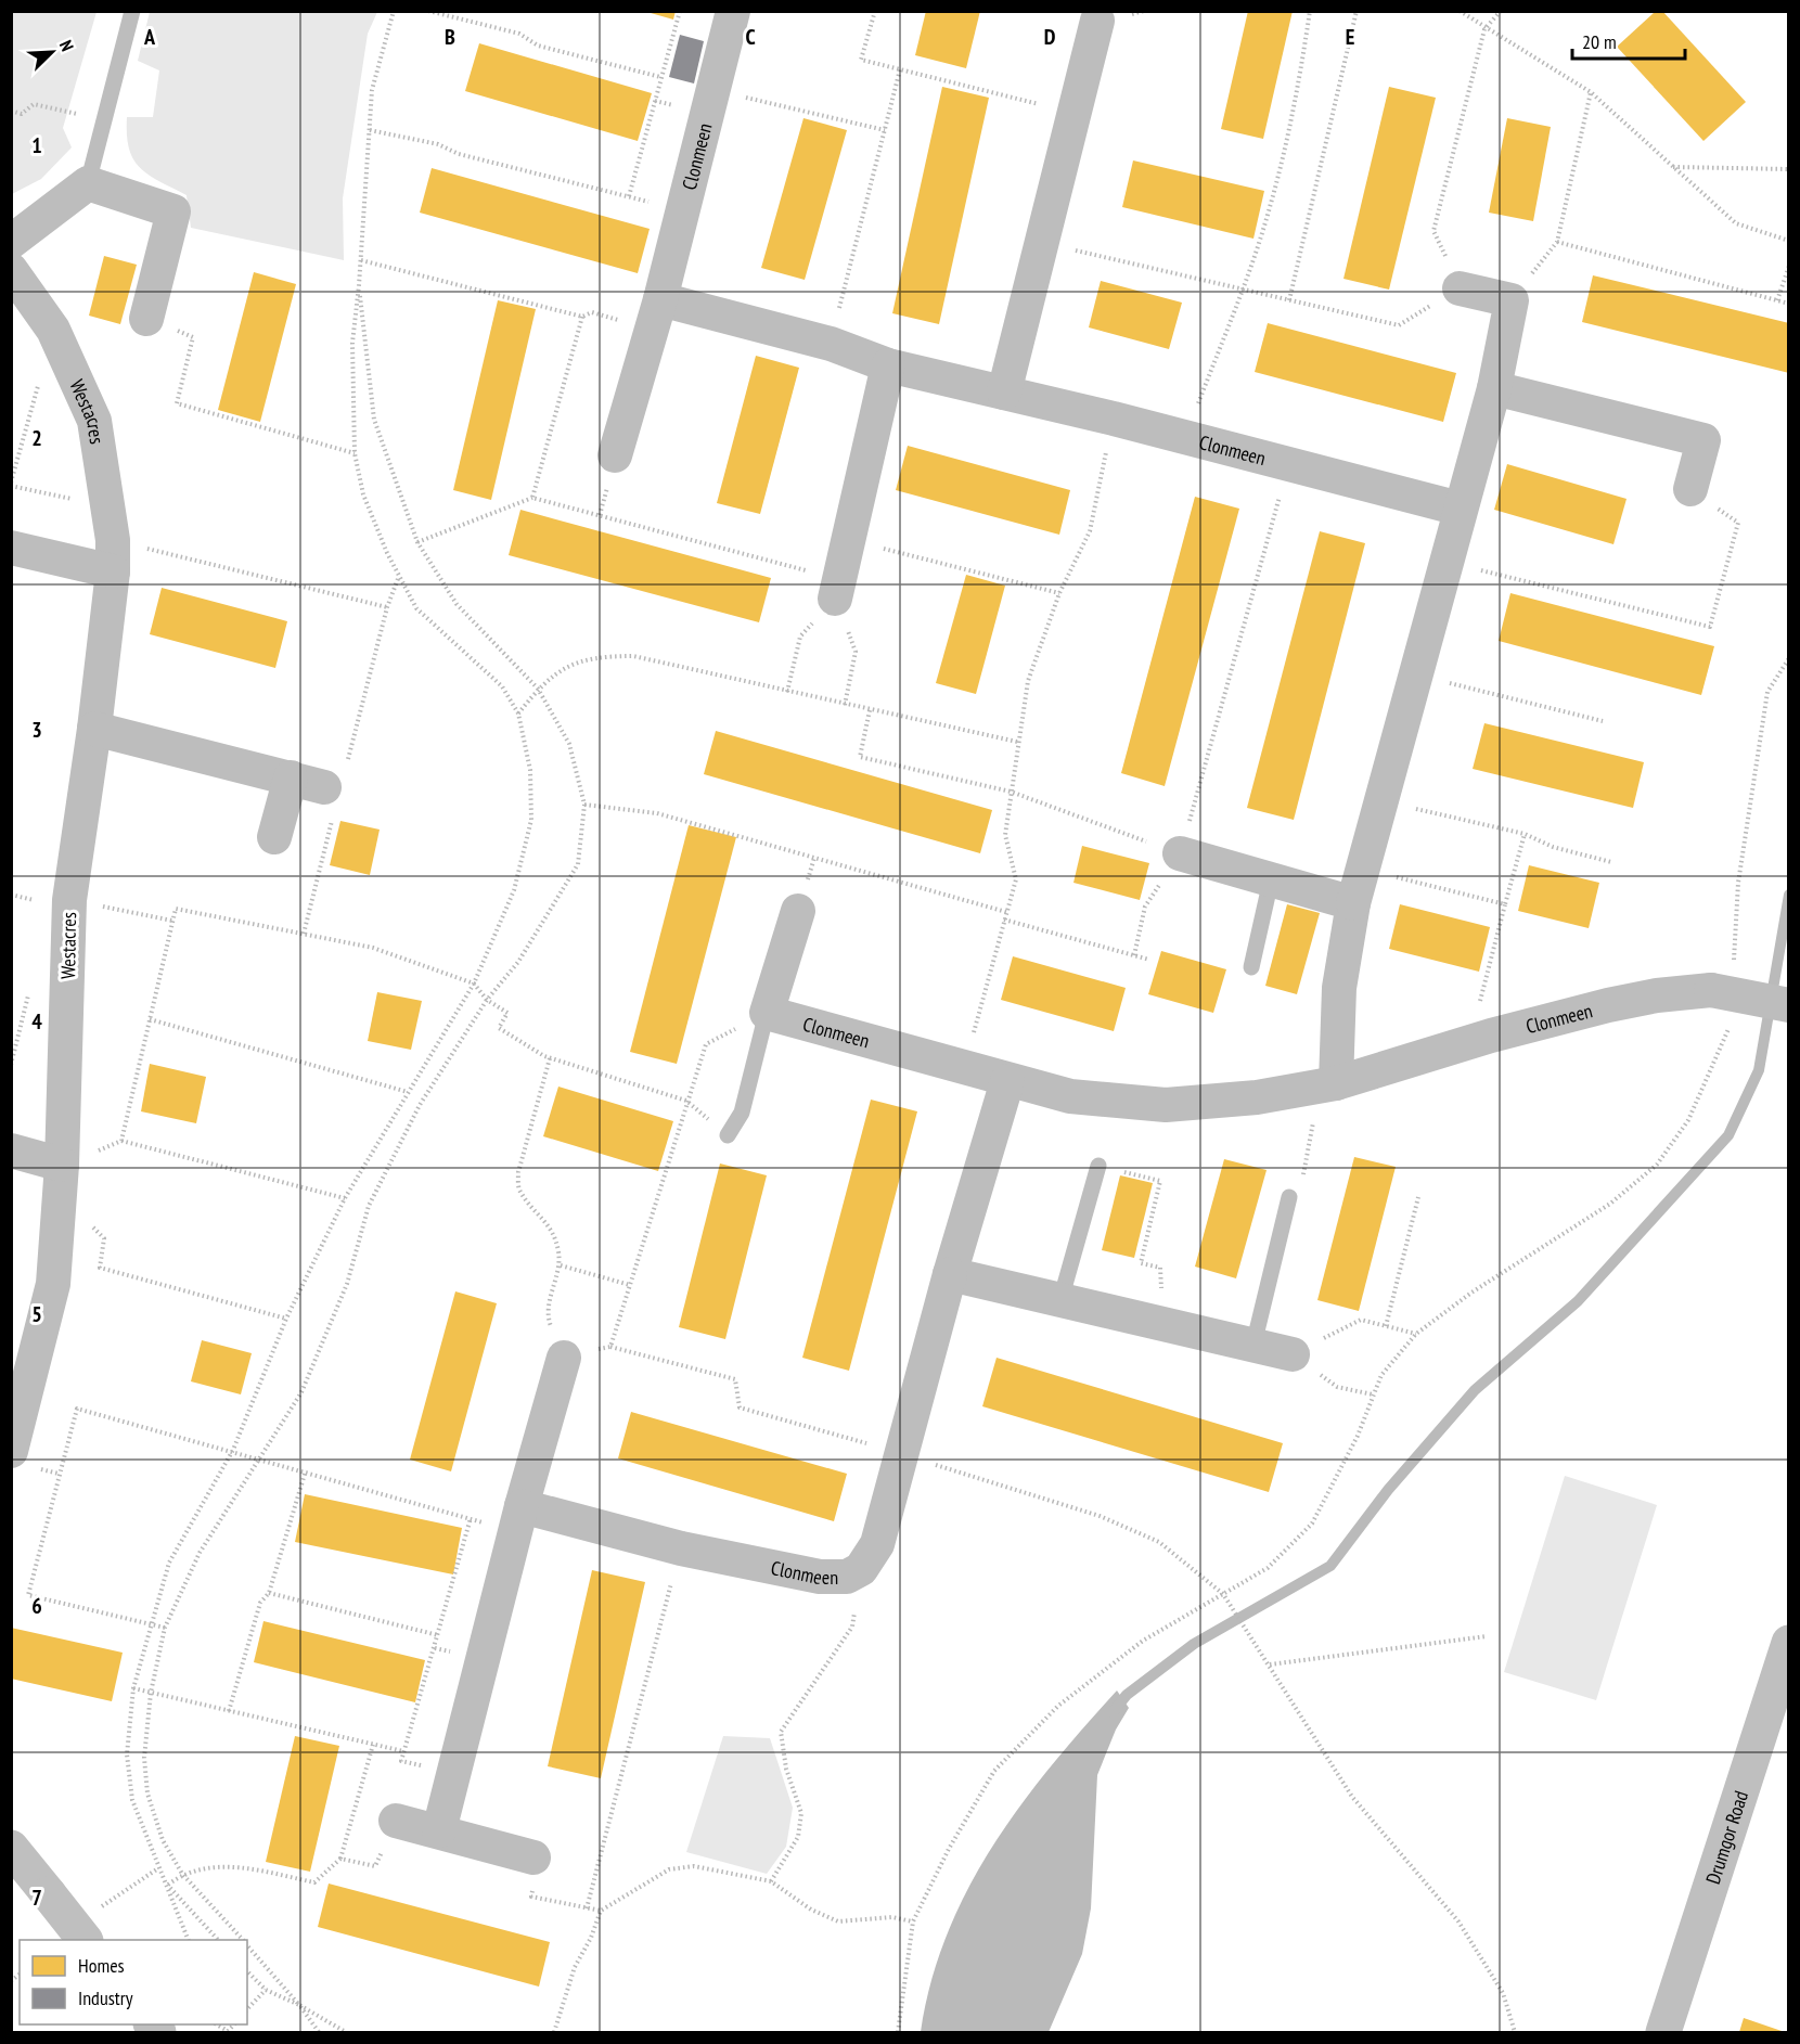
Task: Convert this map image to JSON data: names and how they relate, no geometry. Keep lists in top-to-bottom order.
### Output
{
  "streets": {
    "street": ["Clonmeen", "Westacres", "Drumgor Road"]
  },
  "legend": ["Homes", "Industry"],
  "scale_bar": "20 m",
  "north": "top right",
  "grid": {
    "columns": [
      "A",
      "B",
      "C",
      "D",
      "E"
    ],
    "rows": [
      "1",
      "2",
      "3",
      "4",
      "5",
      "6",
      "7"
    ]
  }
}
